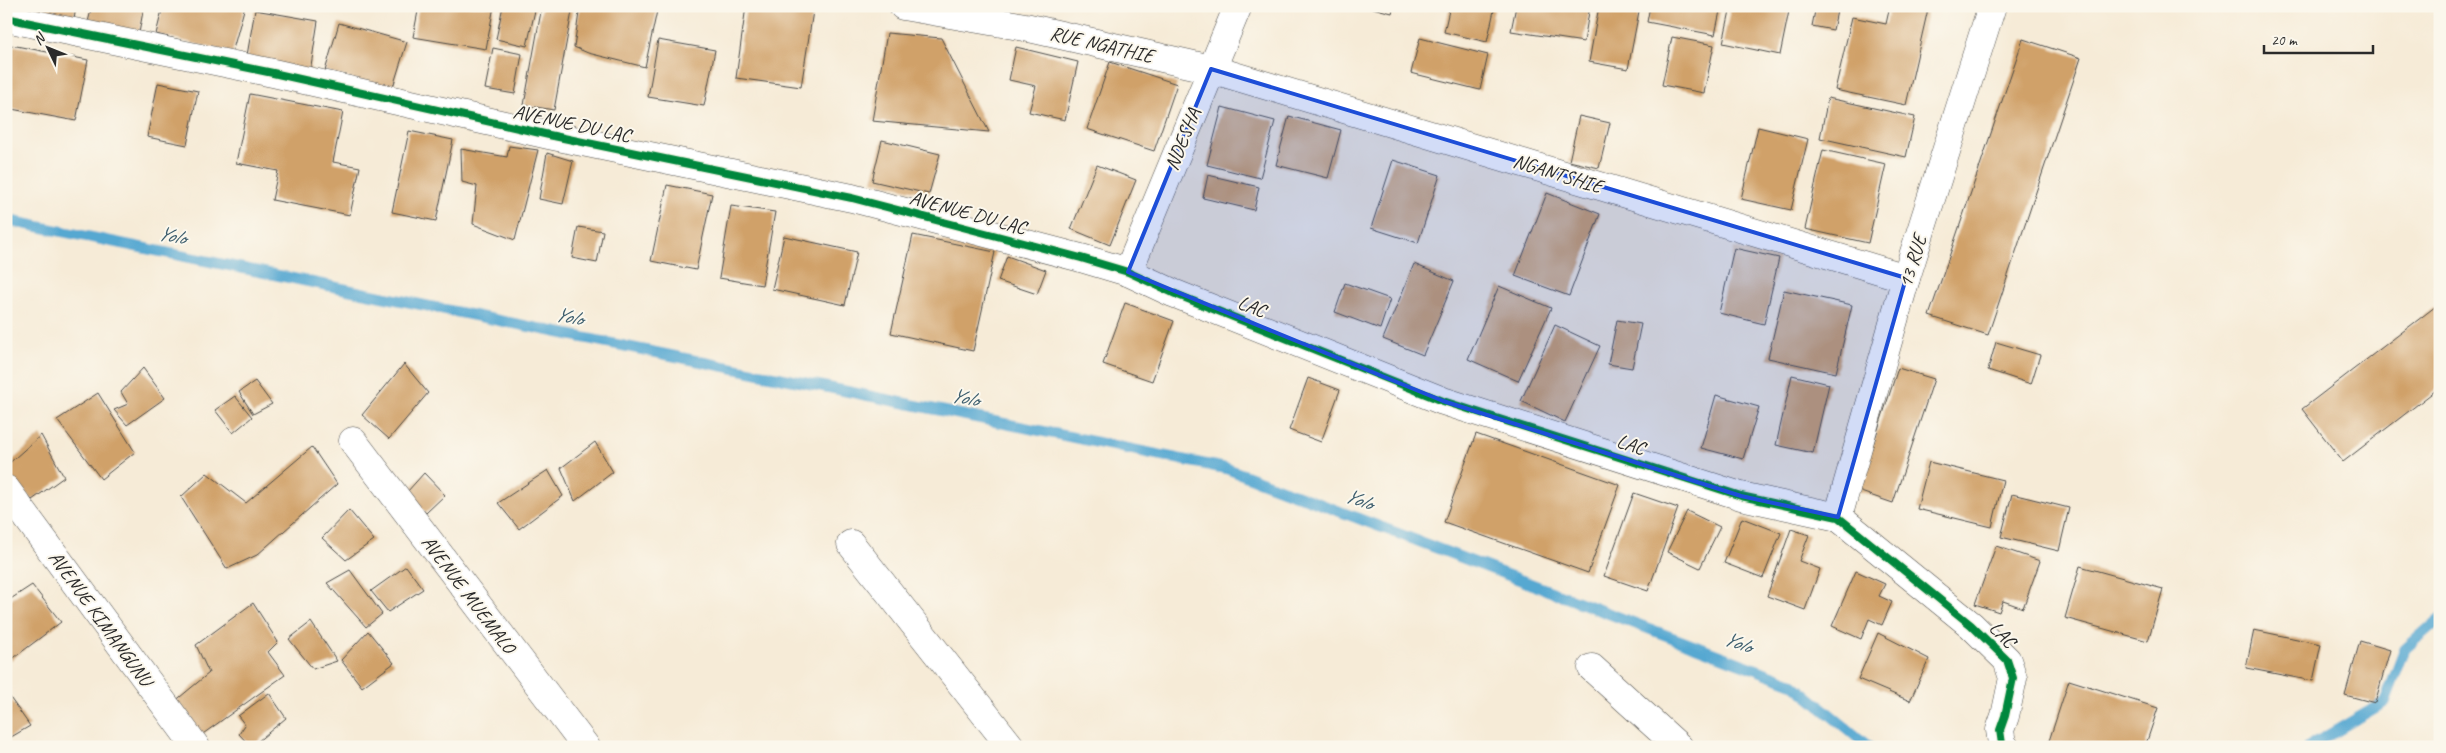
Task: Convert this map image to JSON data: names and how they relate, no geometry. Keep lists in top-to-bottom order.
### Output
{
  "streets": {
    "street": [
      "RUE NGATHIE",
      "AVENUE DU LAC",
      "NDESHA",
      "NGANTSHIE",
      "13 RUE",
      "LAC",
      "AVENUE MUEMALO",
      "AVENUE KIMANGUNU"
    ]
  },
  "crossings": [
    ["RUE NGATHIE", "NDESHA"],
    ["RUE NGATHIE", "NGANTSHIE"],
    ["AVENUE DU LAC", "NDESHA"],
    ["AVENUE DU LAC", "LAC"],
    ["NDESHA", "NGANTSHIE"],
    ["NDESHA", "LAC"],
    ["NGANTSHIE", "13 RUE"],
    ["13 RUE", "LAC"]
  ],
  "water": ["Yolo"],
  "scale_bar": "20 m",
  "north": "top left"
}
